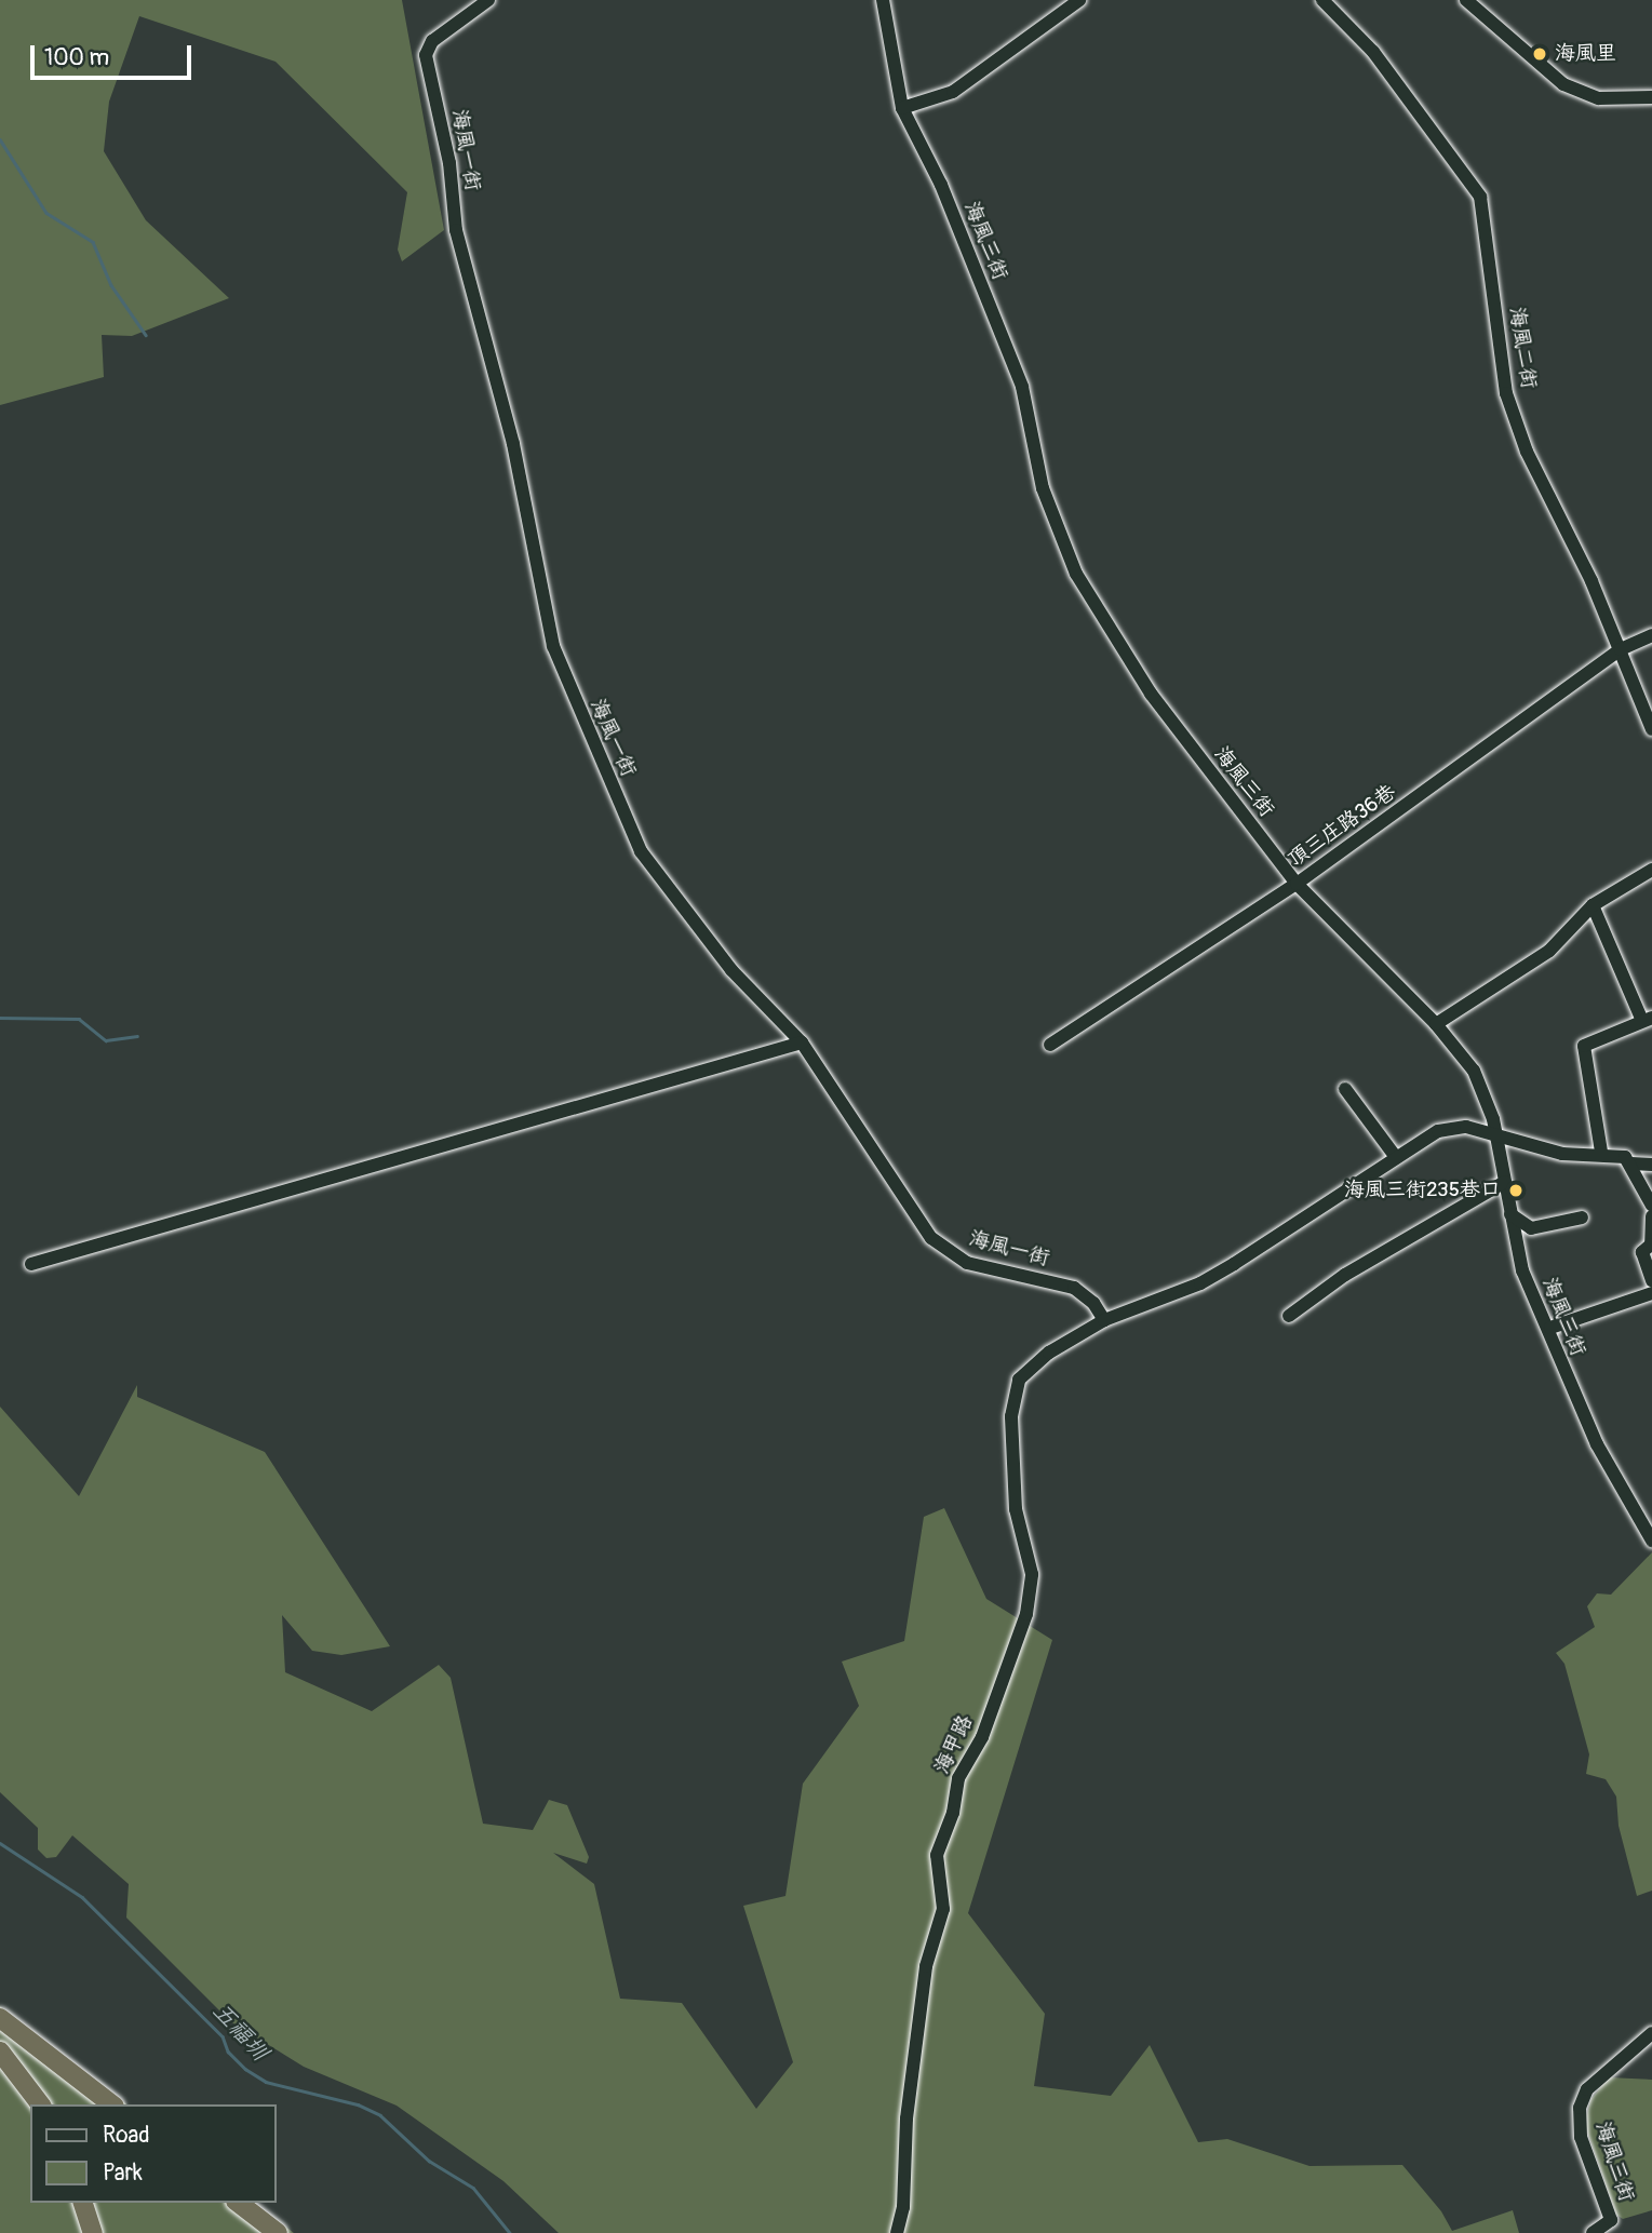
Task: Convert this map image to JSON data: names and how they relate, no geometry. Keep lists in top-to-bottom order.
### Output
{
  "streets": {
    "street": [
      "海風一街",
      "海風三街",
      "海風二街",
      "頂三庄路36巷",
      "海甲路"
    ]
  },
  "crossings": [
    ["海風一街", "海甲路"],
    ["海風三街", "頂三庄路36巷"],
    ["海風三街", "海甲路"],
    ["海風二街", "頂三庄路36巷"]
  ],
  "water": ["五福圳"],
  "places": ["海風里", "海風三街235巷口"],
  "legend": ["Road", "Park"],
  "scale_bar": "100 m"
}
